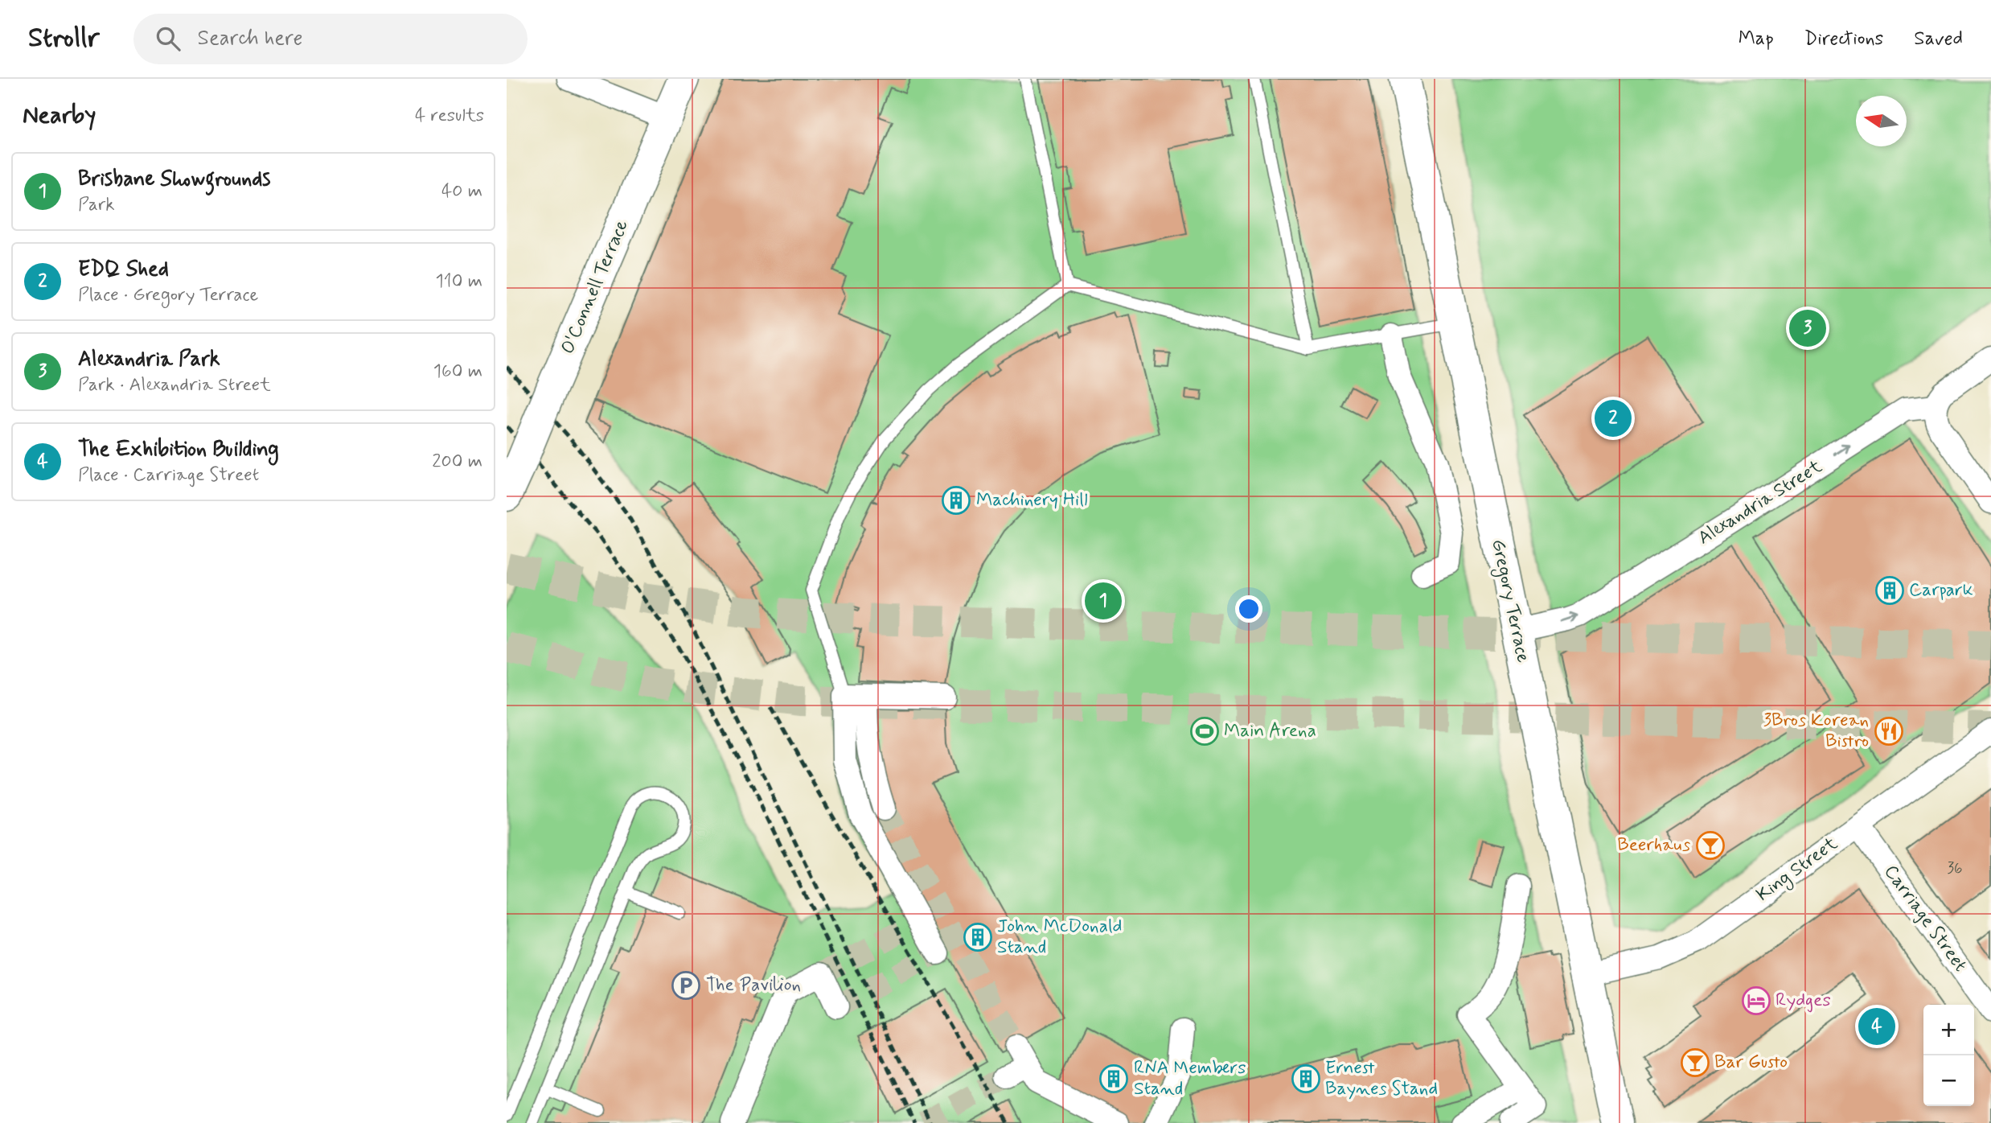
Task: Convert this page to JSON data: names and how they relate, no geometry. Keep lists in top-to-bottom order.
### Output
{
  "streets": {
    "main road": ["O'Connell Terrace", "Gregory Terrace"],
    "street": ["Alexandria Street", "King Street", "Carriage Street"]
  },
  "crossings": [
    ["Alexandria Street", "Gregory Terrace"],
    ["Gregory Terrace", "King Street"],
    ["King Street", "Carriage Street"]
  ],
  "one_way": ["Alexandria Street"],
  "places": {
    "building": [
      "Machinery Hill",
      "Carpark",
      "John McDonald Stand",
      "RNA Members Stand",
      "Ernest Baynes Stand"
    ],
    "sports": ["Main Arena"],
    "restaurant": ["3Bros Korean Bistro"],
    "bar": ["Beerhaus", "Bar Gusto"],
    "parking": ["The Pavilion"],
    "hotel": ["Rydges"]
  },
  "house_numbers": ["36"],
  "north": "left",
  "page": {
    "header": "Strollr",
    "search": "Search here",
    "nav": ["Map", "Directions", "Saved"],
    "heading": ["Nearby", "4 results"],
    "list": [
      {
        "mark": "1",
        "name": "Brisbane Showgrounds",
        "note": "Park",
        "value": "40 m"
      },
      {
        "mark": "2",
        "name": "EDQ Shed",
        "note": "Place · Gregory Terrace",
        "value": "110 m"
      },
      {
        "mark": "3",
        "name": "Alexandria Park",
        "note": "Park · Alexandria Street",
        "value": "160 m"
      },
      {
        "mark": "4",
        "name": "The Exhibition Building",
        "note": "Place · Carriage Street",
        "value": "200 m"
      }
    ],
    "pins": [
      "3",
      "2",
      "1",
      "4"
    ],
    "map_buttons": ["+", "−"]
  }
}
